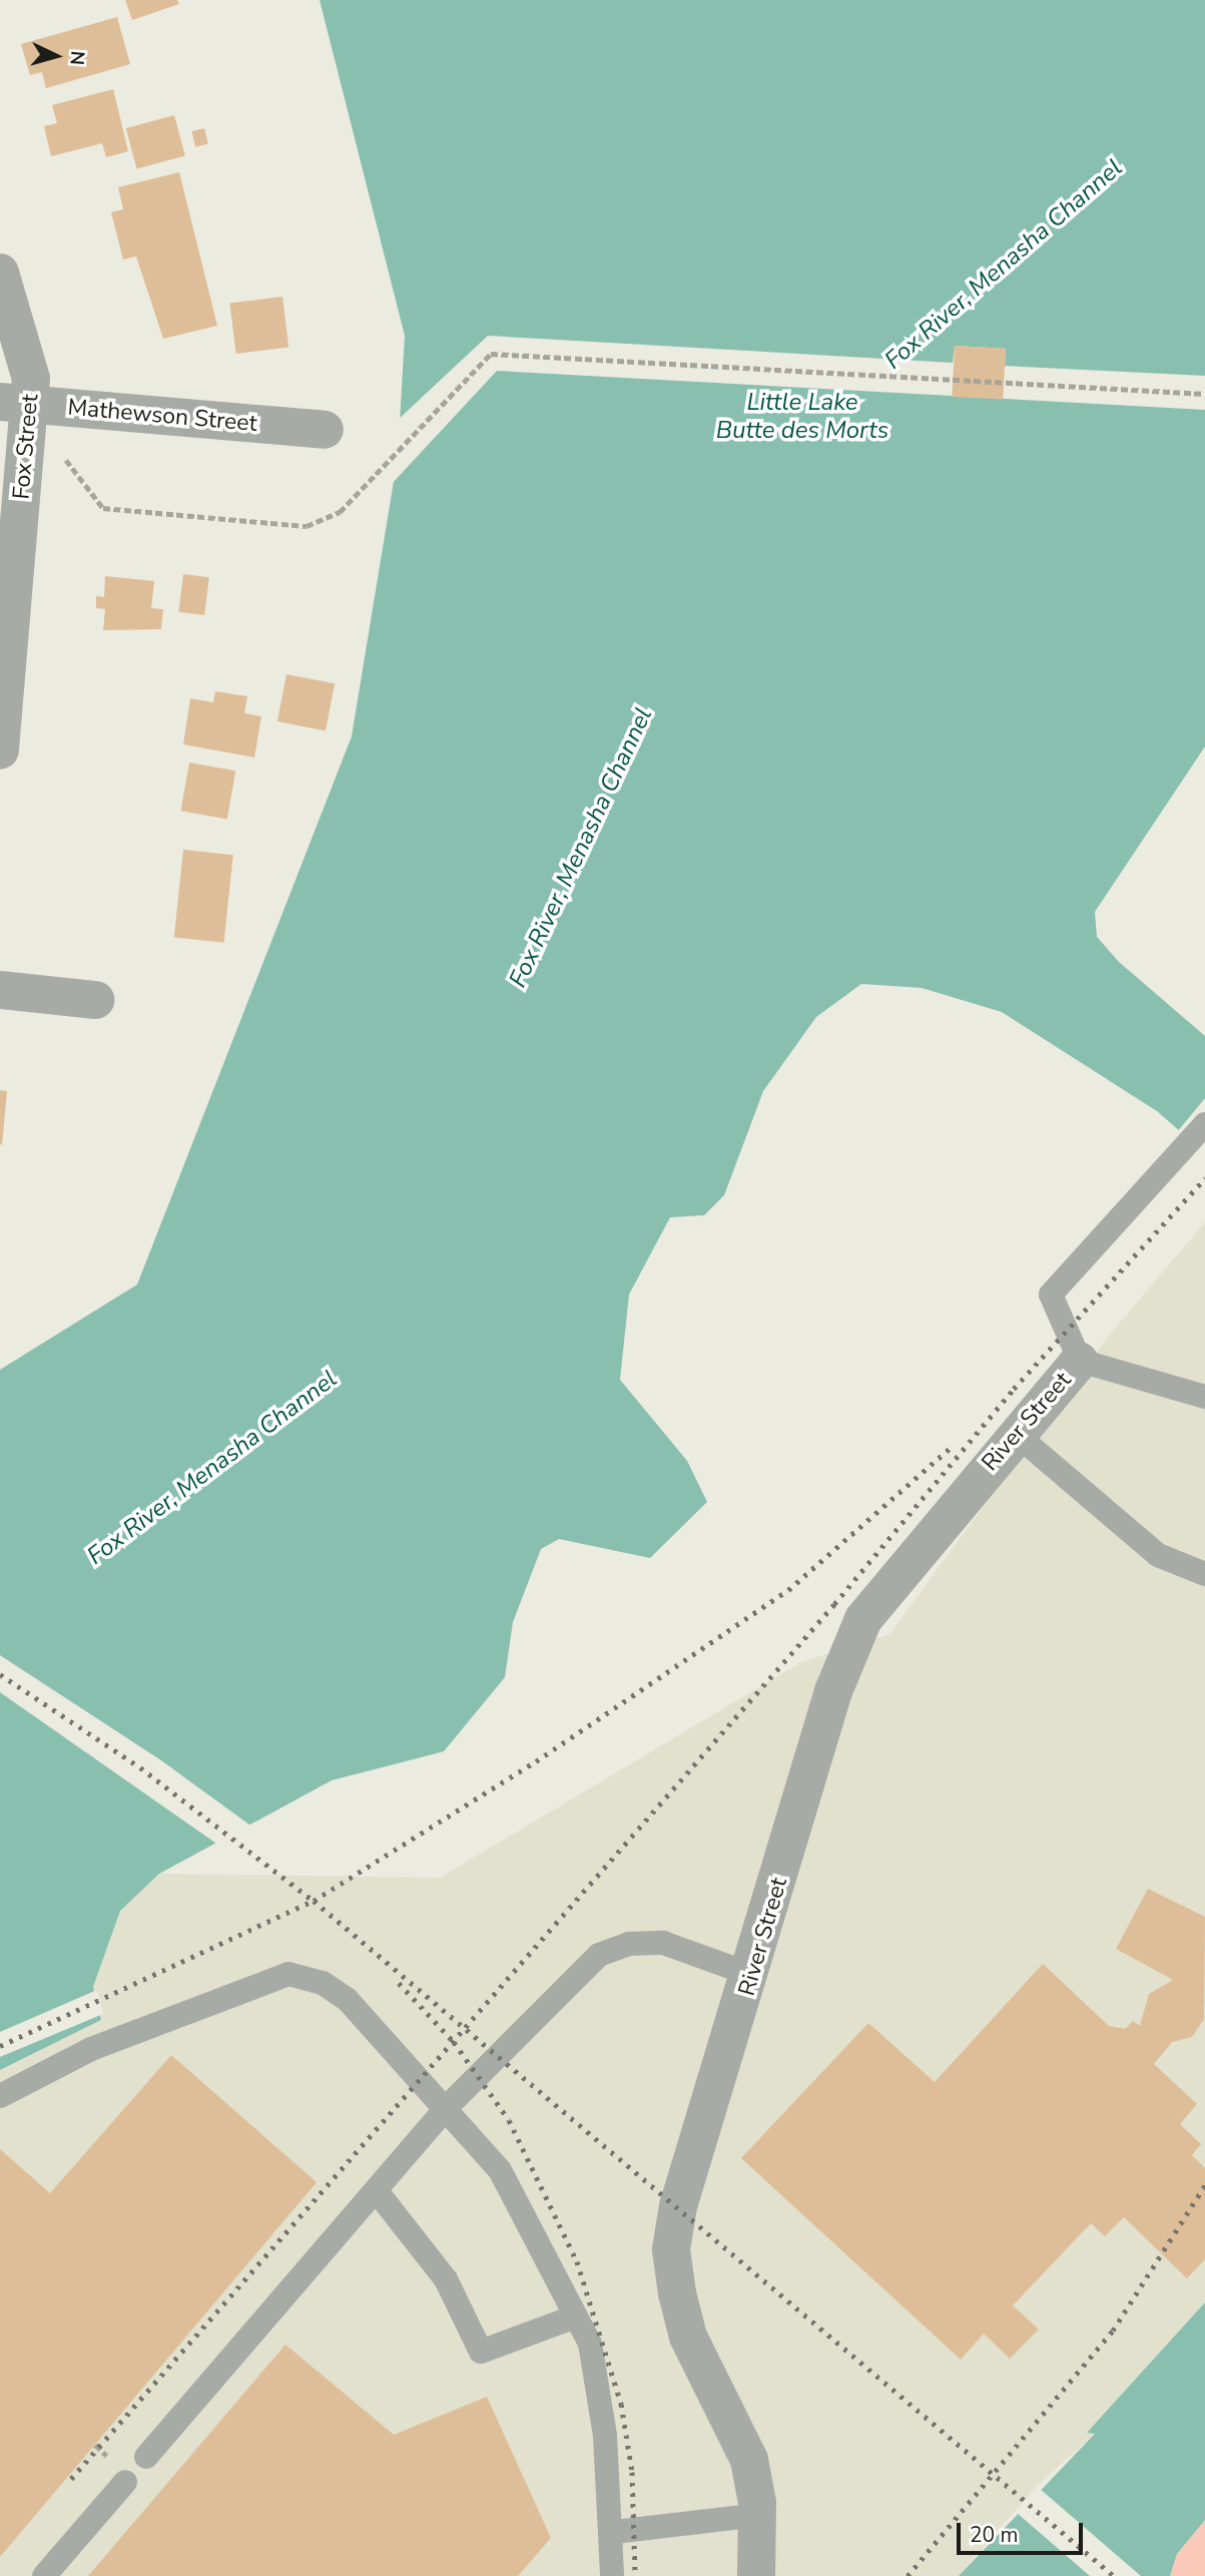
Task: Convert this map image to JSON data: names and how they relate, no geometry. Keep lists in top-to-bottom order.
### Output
{
  "streets": {
    "street": ["Mathewson Street", "Fox Street", "River Street"]
  },
  "crossings": [
    ["Mathewson Street", "Fox Street"]
  ],
  "water": ["Fox River, Menasha Channel", "Little Lake Butte des Morts"],
  "scale_bar": "20 m",
  "north": "right"
}
